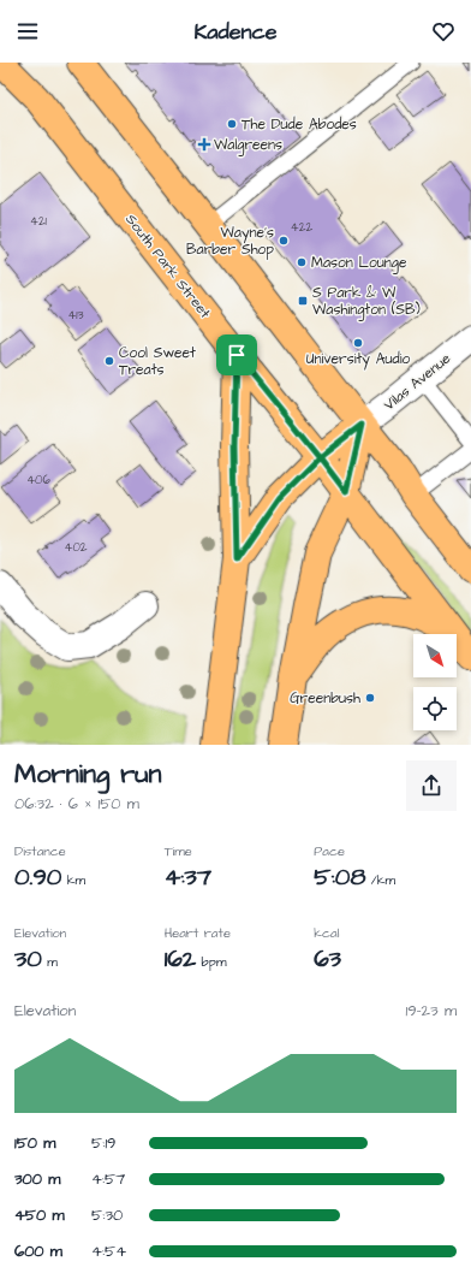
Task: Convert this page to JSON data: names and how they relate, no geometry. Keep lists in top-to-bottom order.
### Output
{
  "streets": {
    "main road": ["South Park Street"],
    "street": ["Vilas Avenue"]
  },
  "places": {
    "other": [
      "The Dude Abodes",
      "Wayne's Barber Shop",
      "Mason Lounge",
      "University Audio",
      "Cool Sweet Treats",
      "Greenbush"
    ],
    "health": ["Walgreens"],
    "transit": ["S Park & W Washington (SB)"]
  },
  "house_numbers": [
    "421",
    "422",
    "413",
    "406",
    "402"
  ],
  "north": "bottom right",
  "page": {
    "header": "Kadence",
    "heading": ["Morning run", "06:32 · 6 × 150 m"],
    "stats": [
      ["Distance", "0.90 km"],
      ["Time", "4:37"],
      ["Pace", "5:08 /km"],
      ["Elevation", "30 m"],
      ["Heart rate", "162 bpm"],
      ["kcal", "63"]
    ],
    "chart": ["Elevation", "19–23 m"],
    "list": [
      {
        "name": "150 m",
        "note": "5:19"
      },
      {
        "name": "300 m",
        "note": "4:57"
      },
      {
        "name": "450 m",
        "note": "5:30"
      },
      {
        "name": "600 m",
        "note": "4:54"
      }
    ]
  }
}
